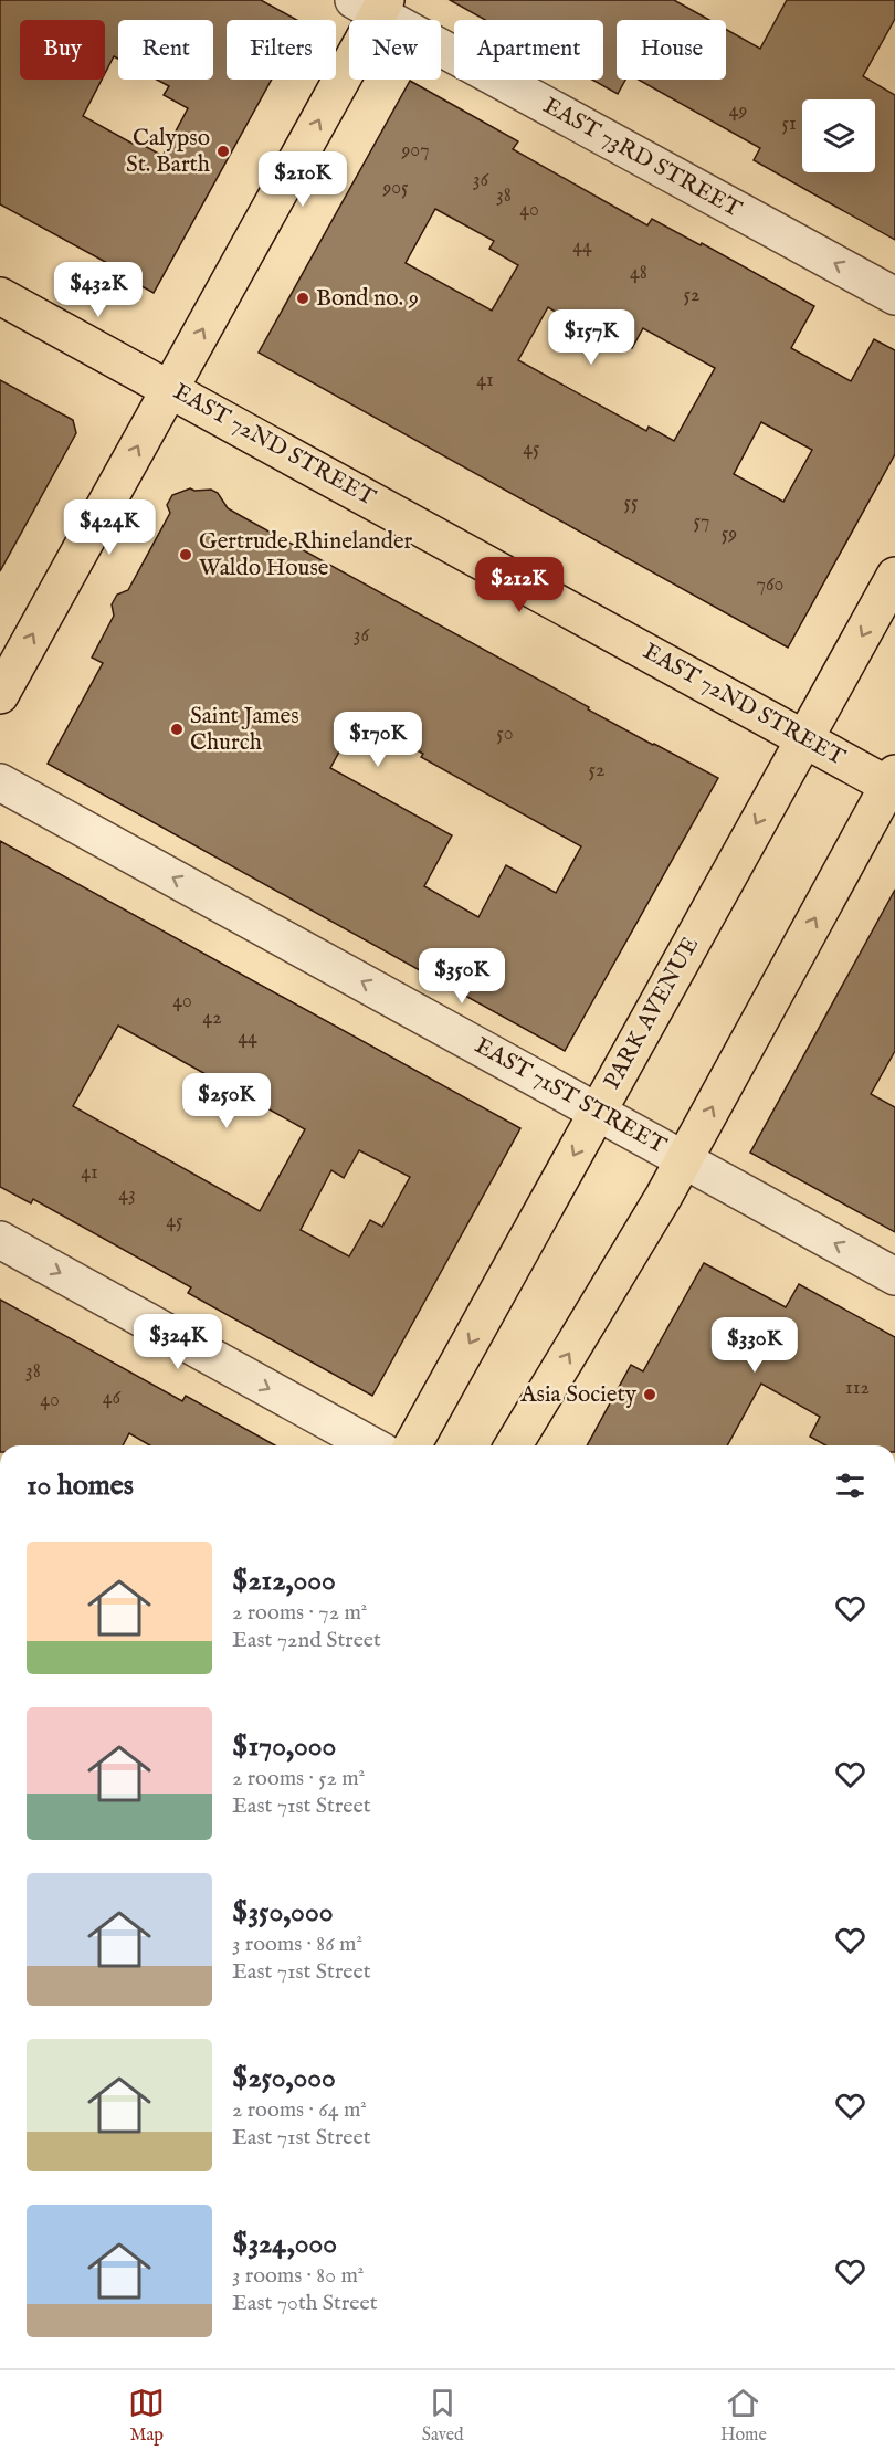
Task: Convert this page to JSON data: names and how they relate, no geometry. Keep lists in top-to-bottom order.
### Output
{
  "streets": {
    "main road": ["EAST 72ND STREET", "PARK AVENUE"],
    "street": ["EAST 73RD STREET", "EAST 71ST STREET"]
  },
  "crossings": [
    ["EAST 72ND STREET", "PARK AVENUE"],
    ["PARK AVENUE", "EAST 71ST STREET"]
  ],
  "one_way": ["EAST 73RD STREET", "EAST 71ST STREET"],
  "places": [
    "Calypso St. Barth",
    "Bond no. 9",
    "Gertrude Rhinelander Waldo House",
    "Saint James Church",
    "Asia Society"
  ],
  "house_numbers": [
    "49",
    "51",
    "907",
    "36",
    "905",
    "38",
    "40",
    "44",
    "48",
    "52",
    "41",
    "45",
    "55",
    "57",
    "59",
    "760",
    "36",
    "50",
    "52",
    "40",
    "42",
    "44",
    "41",
    "43",
    "45",
    "38",
    "112",
    "46",
    "40"
  ],
  "page": {
    "chip": [
      "Buy",
      "Rent",
      "Filters",
      "New",
      "Apartment",
      "House"
    ],
    "price": [
      "$210K",
      "$432K",
      "$157K",
      "$424K",
      "$212K",
      "$170K",
      "$350K",
      "$250K",
      "$324K",
      "$330K"
    ],
    "heading": "10 homes",
    "list": [
      {
        "name": "$212,000",
        "note": "2 rooms · 72 m² · East 72nd Street"
      },
      {
        "name": "$170,000",
        "note": "2 rooms · 52 m² · East 71st Street"
      },
      {
        "name": "$350,000",
        "note": "3 rooms · 86 m² · East 71st Street"
      },
      {
        "name": "$250,000",
        "note": "2 rooms · 64 m² · East 71st Street"
      },
      {
        "name": "$324,000",
        "note": "3 rooms · 80 m² · East 70th Street"
      }
    ],
    "tabs": ["Map", "Saved", "Home"]
  }
}
